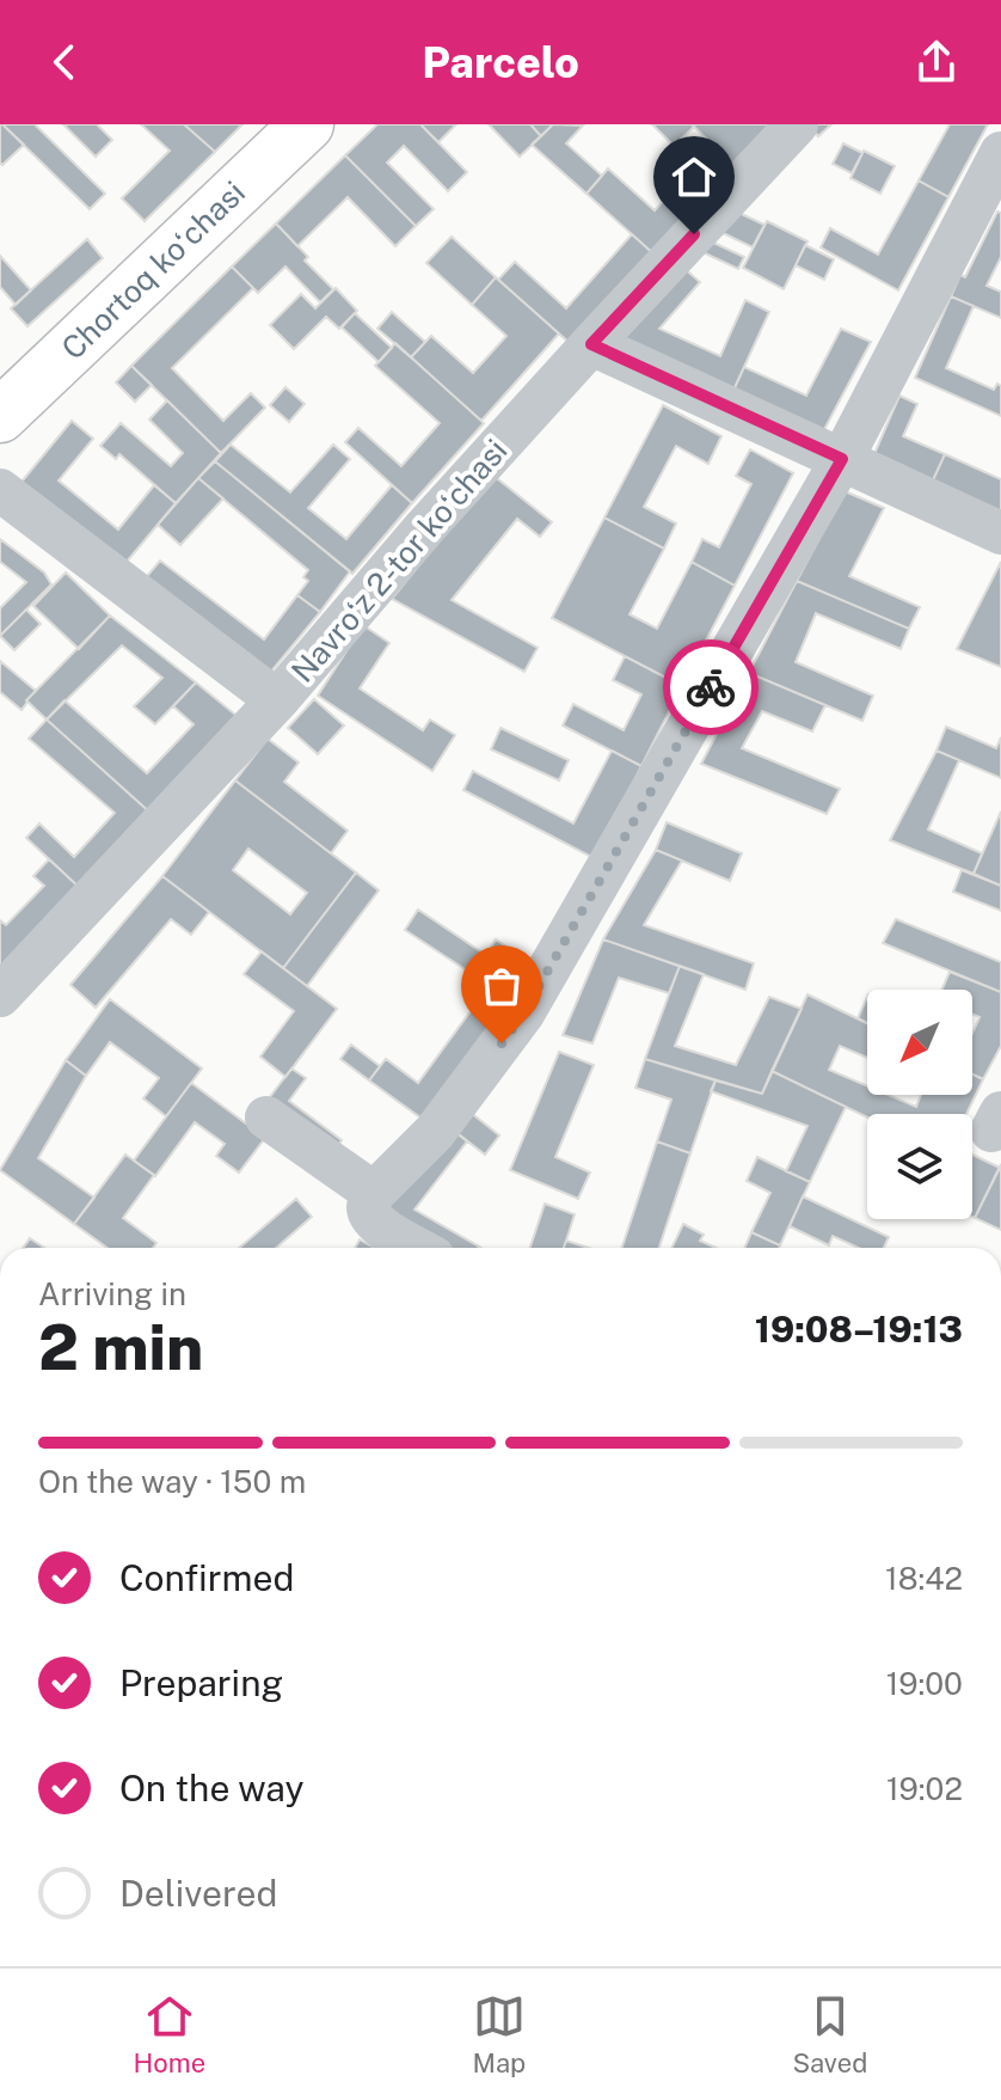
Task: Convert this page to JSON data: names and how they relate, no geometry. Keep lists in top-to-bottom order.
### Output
{
  "streets": {
    "main road": ["Chortoq koʻchasi"],
    "street": ["Navroʻz 2-tor koʻchasi"]
  },
  "north": "bottom left",
  "page": {
    "header": "Parcelo",
    "heading": ["2 min", "Arriving in", "19:08–19:13"],
    "bar": "On the way · 150 m",
    "list": [
      ["Confirmed", "18:42"],
      ["Preparing", "19:00"],
      ["On the way", "19:02"],
      "Delivered"
    ],
    "tabs": ["Home", "Map", "Saved"]
  }
}
